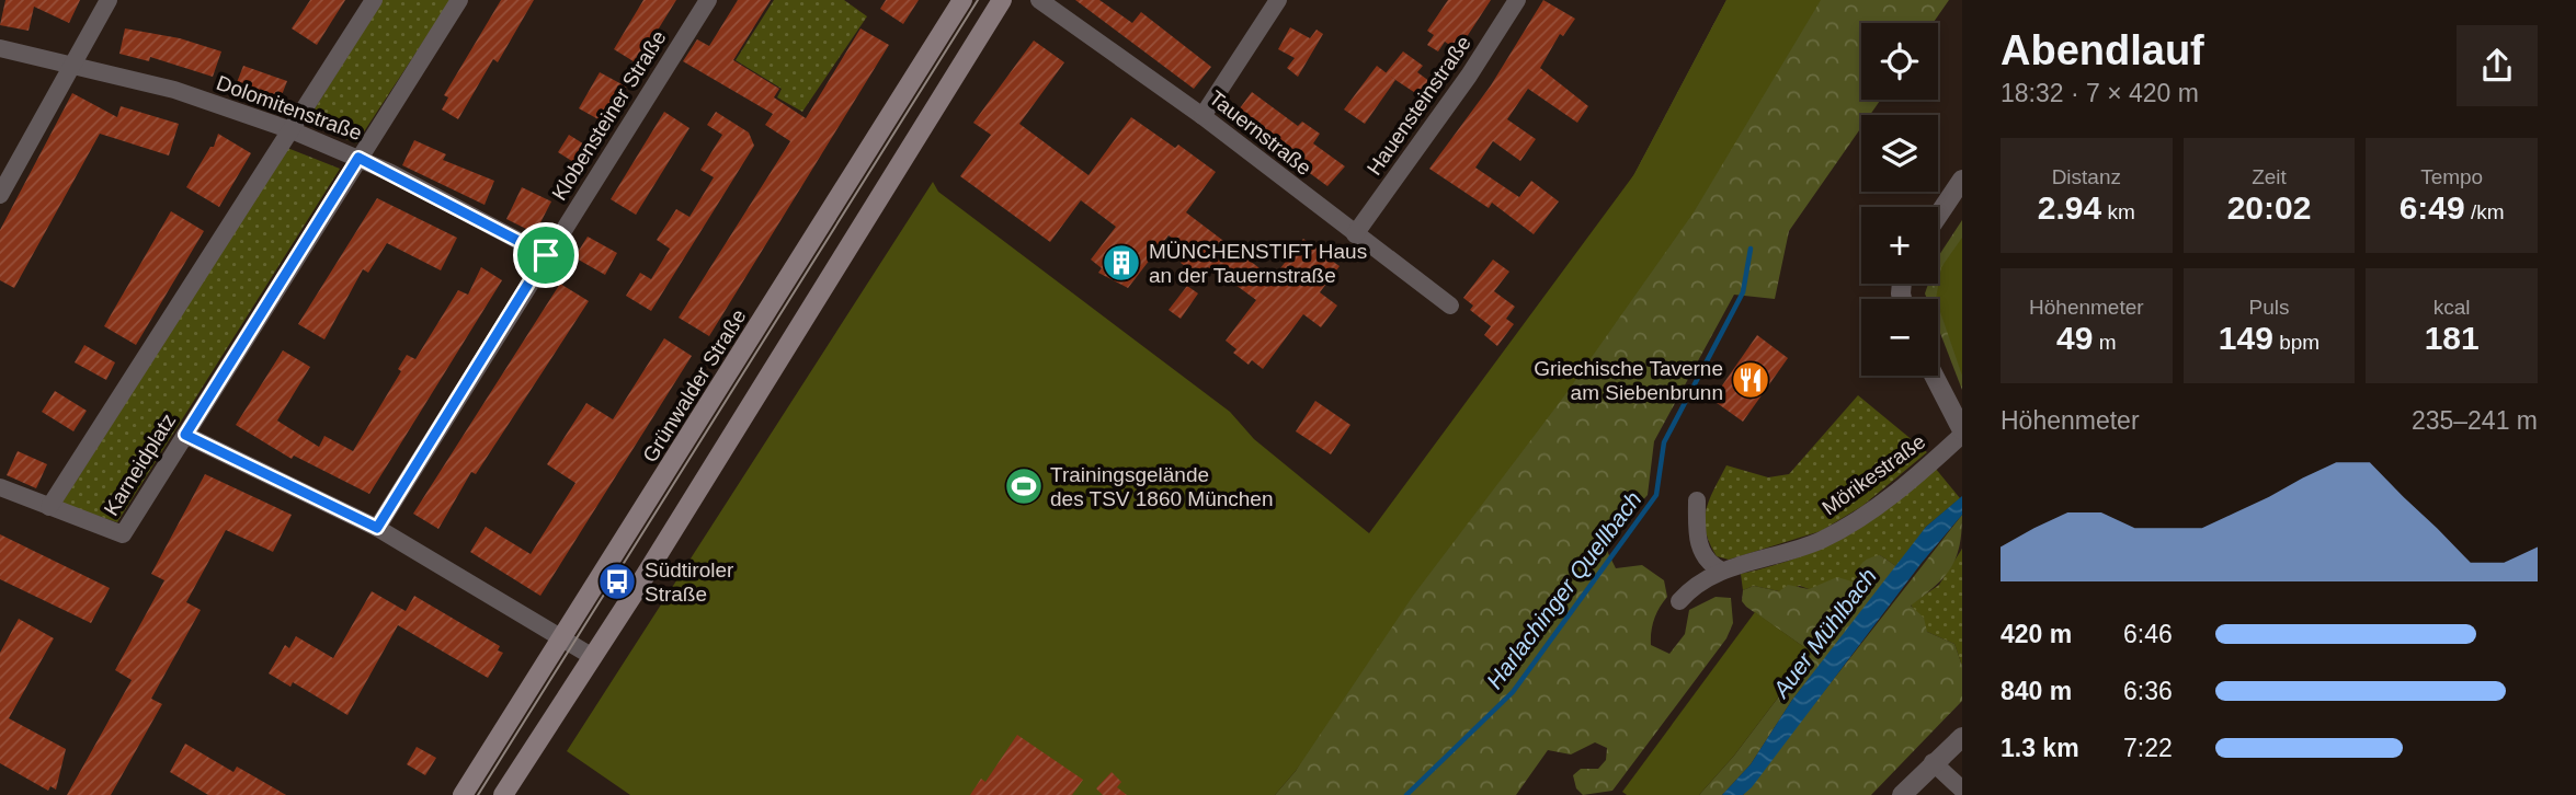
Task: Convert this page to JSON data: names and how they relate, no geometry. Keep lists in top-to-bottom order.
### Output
{
  "streets": {
    "main road": ["Grünwalder Straße"],
    "street": [
      "Hauensteinstraße",
      "Dolomitenstraße",
      "Klobensteiner Straße",
      "Tauernstraße",
      "Karneidplatz",
      "Mörikestraße"
    ]
  },
  "crossings": [
    ["Hauensteinstraße", "Tauernstraße"],
    ["Dolomitenstraße", "Klobensteiner Straße"],
    ["Dolomitenstraße", "Karneidplatz"]
  ],
  "water": ["Harlachinger Quellbach", "Auer Mühlbach"],
  "places": {
    "building": ["MÜNCHENSTIFT Haus an der Tauernstraße"],
    "restaurant": ["Griechische Taverne am Siebenbrunn"],
    "sports": ["Trainingsgelände des TSV 1860 München"],
    "bus stop": ["Südtiroler Straße"]
  },
  "page": {
    "heading": ["Abendlauf", "18:32 · 7 × 420 m"],
    "map_buttons": ["+", "−"],
    "stats": [
      ["Distanz", "2.94 km"],
      ["Zeit", "20:02"],
      ["Tempo", "6:49 /km"],
      ["Höhenmeter", "49 m"],
      ["Puls", "149 bpm"],
      ["kcal", "181"]
    ],
    "chart": ["Höhenmeter", "235–241 m"],
    "list": [
      {
        "name": "420 m",
        "note": "6:46"
      },
      {
        "name": "840 m",
        "note": "6:36"
      },
      {
        "name": "1.3 km",
        "note": "7:22"
      }
    ]
  }
}
